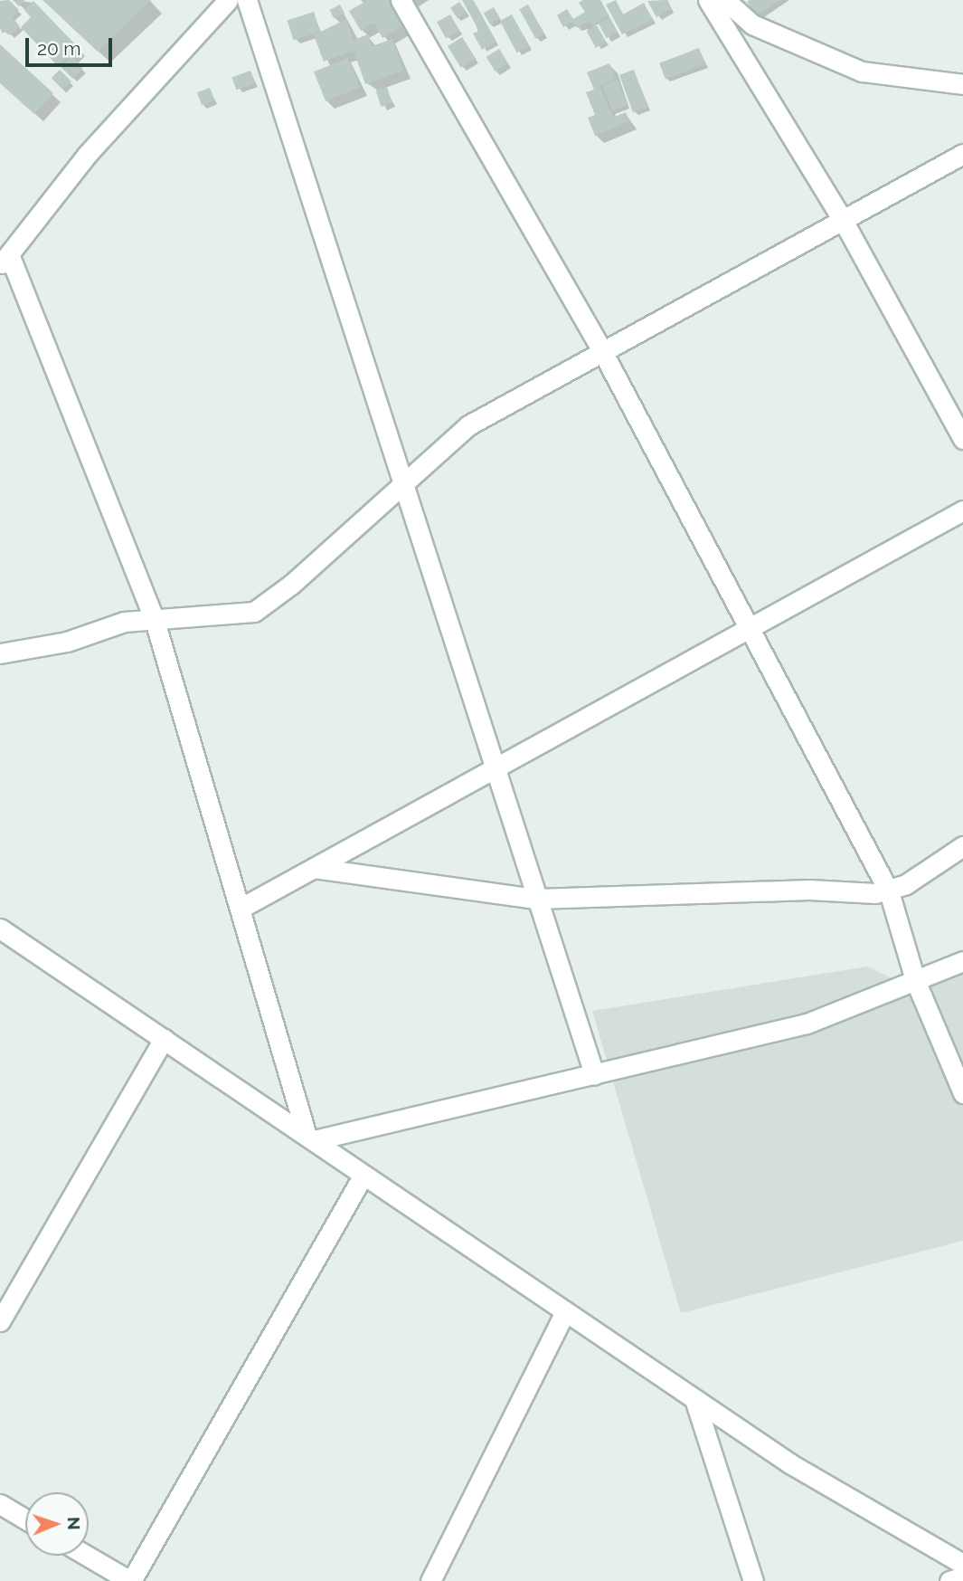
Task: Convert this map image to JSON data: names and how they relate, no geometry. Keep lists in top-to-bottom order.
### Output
{
  "scale_bar": "20 m",
  "north": "right"
}
